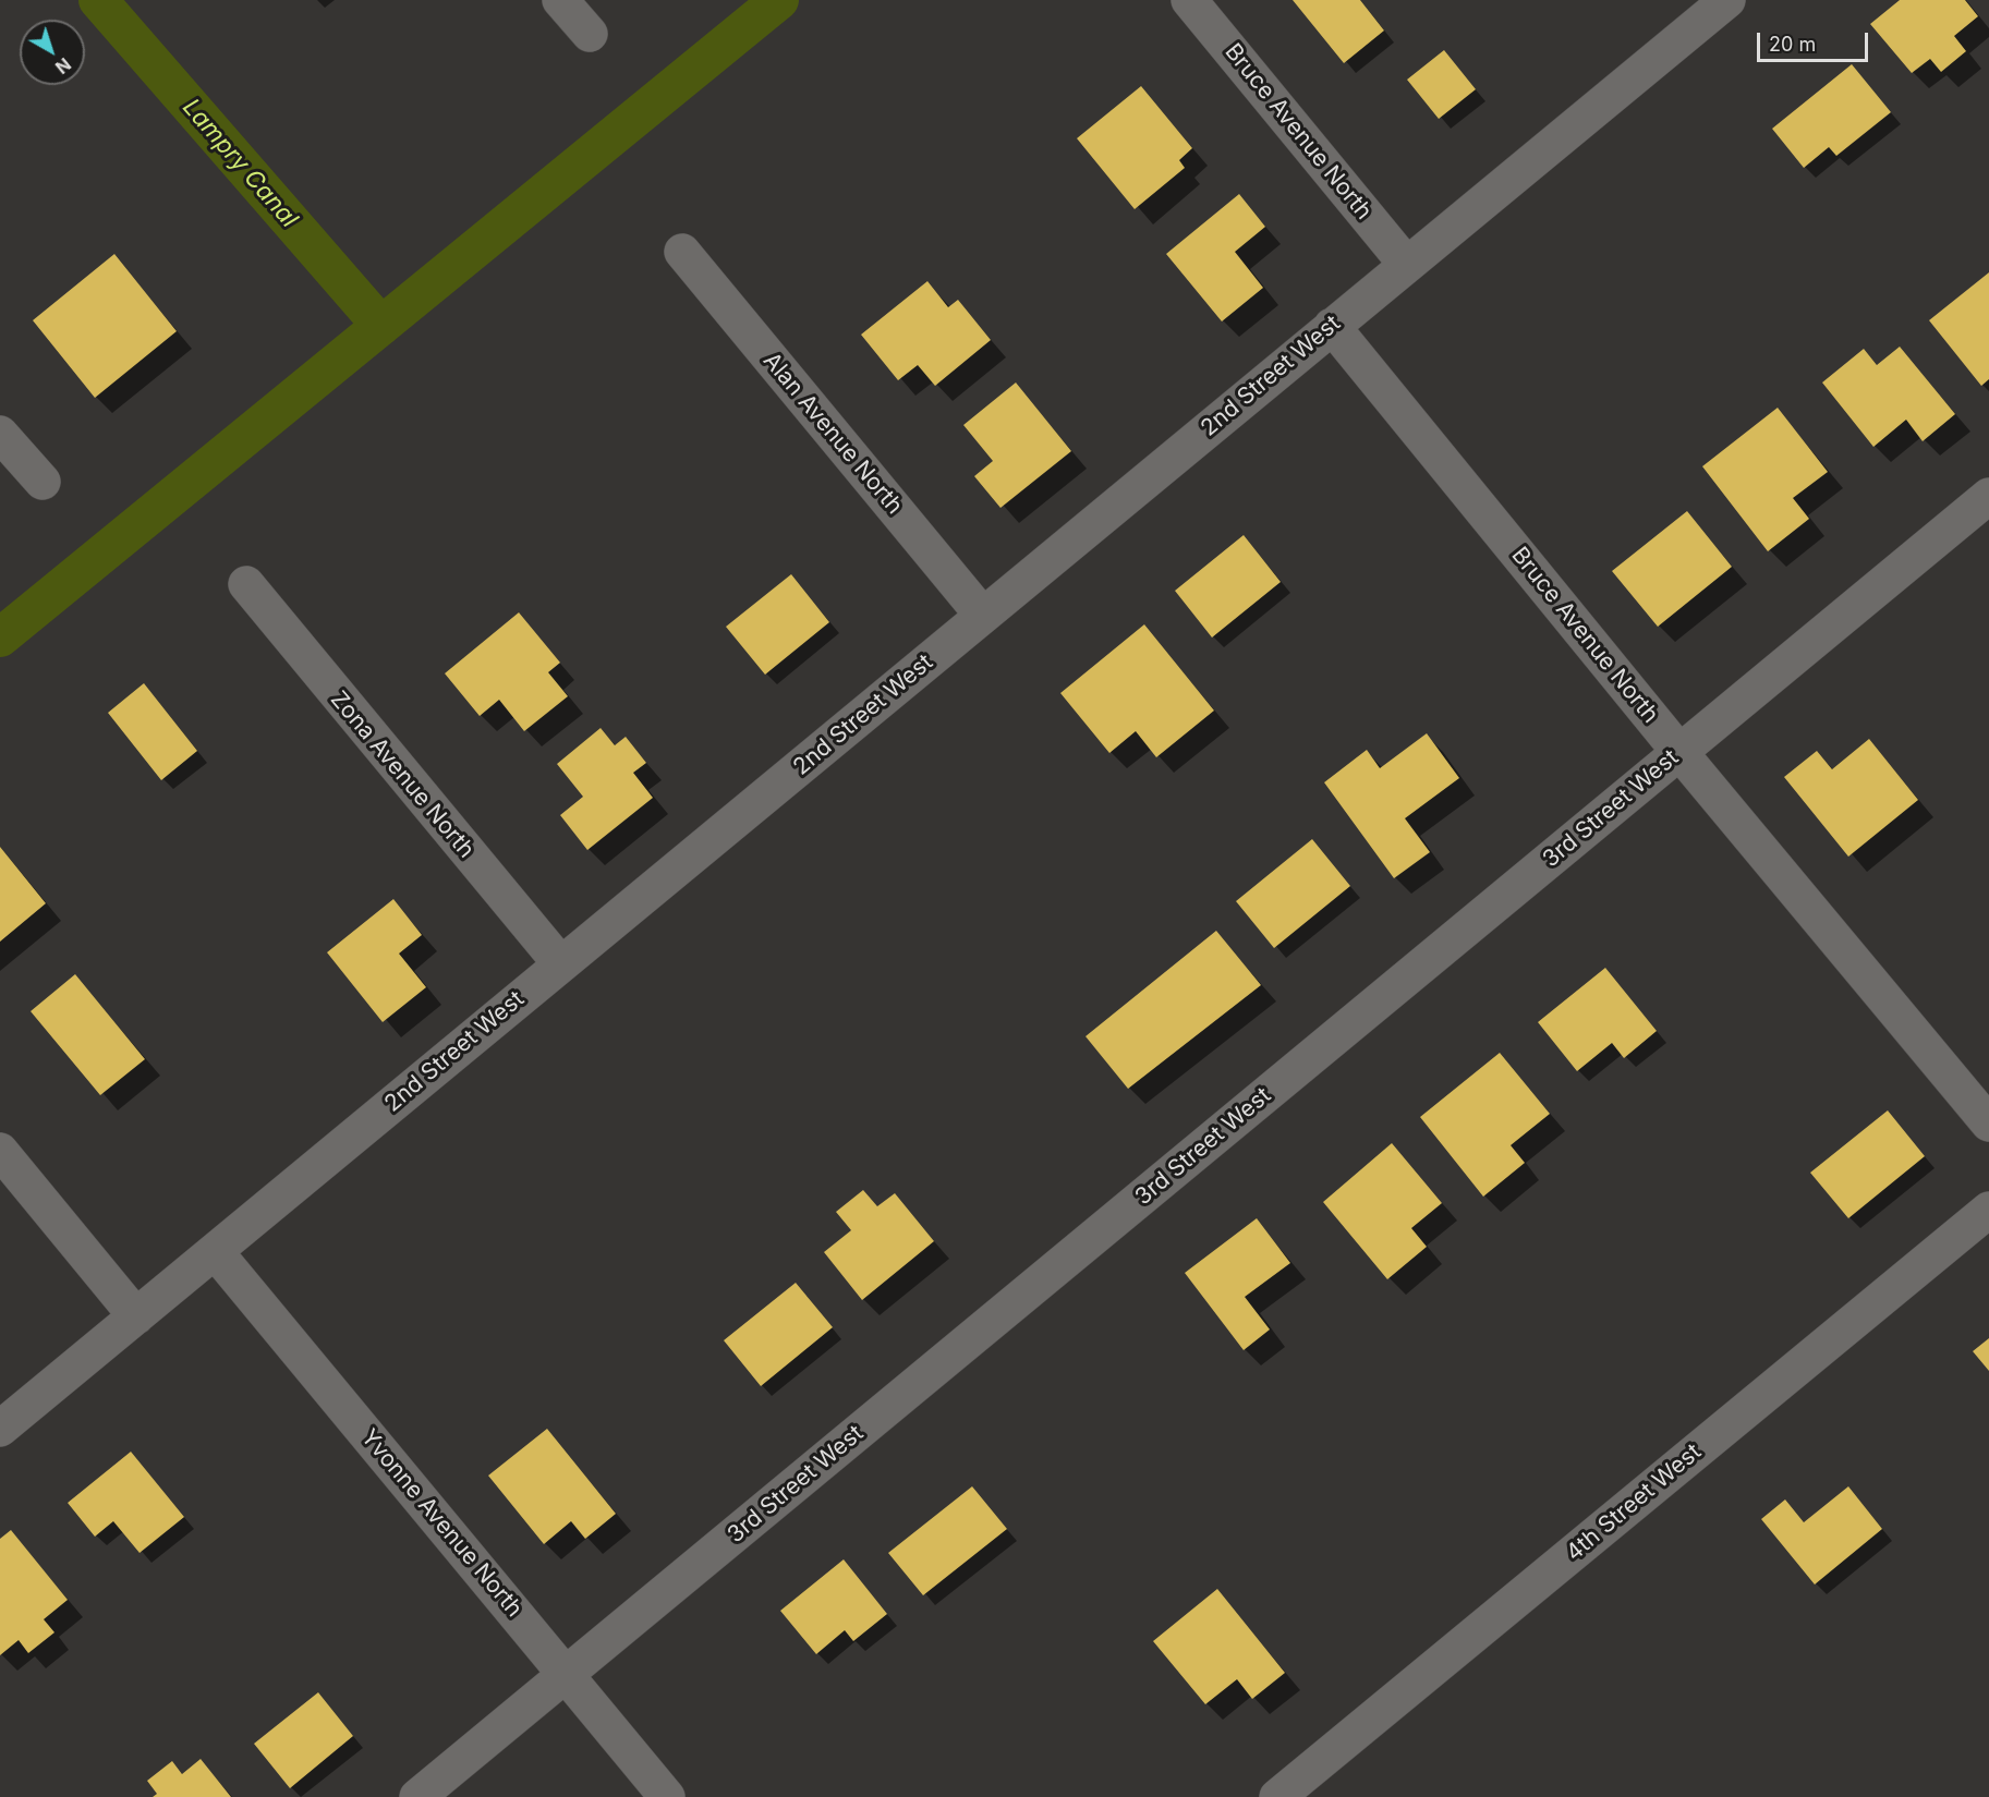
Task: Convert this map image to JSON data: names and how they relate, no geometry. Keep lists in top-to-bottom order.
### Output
{
  "streets": {
    "street": [
      "Bruce Avenue North",
      "2nd Street West",
      "Alan Avenue North",
      "Zona Avenue North",
      "3rd Street West",
      "4th Street West",
      "Yvonne Avenue North"
    ]
  },
  "crossings": [
    ["Bruce Avenue North", "2nd Street West"],
    ["Bruce Avenue North", "3rd Street West"],
    ["2nd Street West", "Alan Avenue North"],
    ["2nd Street West", "Zona Avenue North"],
    ["2nd Street West", "Yvonne Avenue North"],
    ["3rd Street West", "Yvonne Avenue North"]
  ],
  "water": ["Lampry Canal"],
  "scale_bar": "20 m",
  "north": "bottom right"
}
